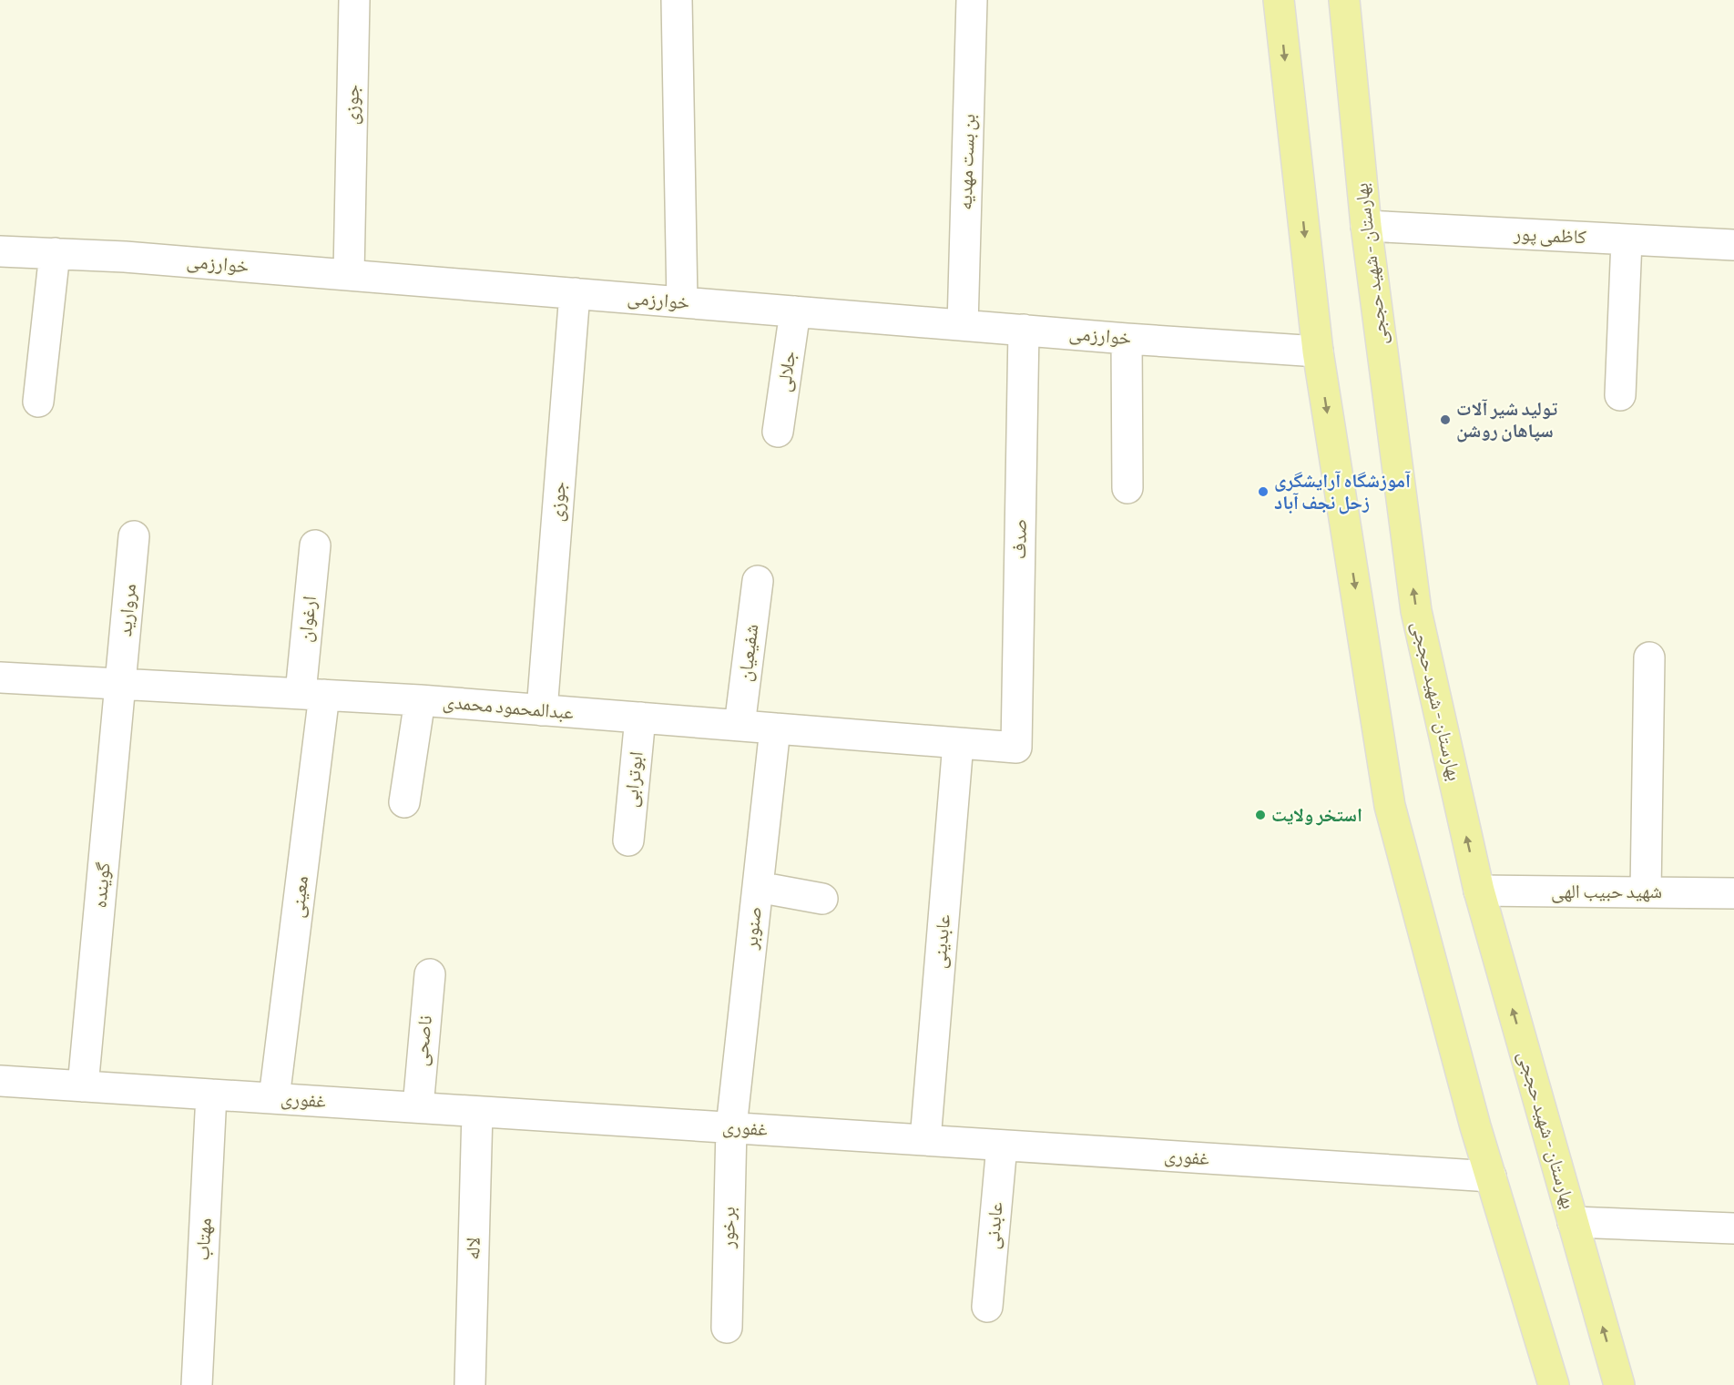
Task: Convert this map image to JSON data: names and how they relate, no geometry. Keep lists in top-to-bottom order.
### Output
{
  "streets": {
    "main road": ["بهارستان - شهید حججی"],
    "street": [
      "جوزی",
      "بن بست مهدیه",
      "کاظمی پور",
      "خوارزمی",
      "جلالی",
      "صدف",
      "مروارید",
      "ارغوان",
      "شفیعیان",
      "عبدالمحمود محمدی",
      "ابوترابی",
      "گوینده",
      "شهید حبیب الهی",
      "معینی",
      "صنوبر",
      "عابدینی",
      "ناصحی",
      "غفوری",
      "عابدنی",
      "برخور",
      "مهتاب",
      "لاله"
    ]
  },
  "crossings": [
    ["جوزی", "خوارزمی"],
    ["جوزی", "عبدالمحمود محمدی"],
    ["بن بست مهدیه", "خوارزمی"],
    ["کاظمی پور", "بهارستان - شهید حججی"],
    ["خوارزمی", "جلالی"],
    ["خوارزمی", "صدف"],
    ["بهارستان - شهید حججی", "شهید حبیب الهی"],
    ["صدف", "عبدالمحمود محمدی"],
    ["مروارید", "عبدالمحمود محمدی"],
    ["مروارید", "گوینده"],
    ["ارغوان", "عبدالمحمود محمدی"],
    ["ارغوان", "معینی"],
    ["شفیعیان", "عبدالمحمود محمدی"],
    ["عبدالمحمود محمدی", "ابوترابی"],
    ["عبدالمحمود محمدی", "گوینده"],
    ["عبدالمحمود محمدی", "معینی"],
    ["عبدالمحمود محمدی", "صنوبر"],
    ["عبدالمحمود محمدی", "عابدینی"],
    ["گوینده", "غفوری"],
    ["معینی", "غفوری"],
    ["صنوبر", "غفوری"],
    ["صنوبر", "برخور"],
    ["عابدینی", "غفوری"],
    ["ناصحی", "غفوری"],
    ["غفوری", "عابدنی"],
    ["غفوری", "برخور"],
    ["غفوری", "مهتاب"],
    ["غفوری", "لاله"]
  ],
  "places": ["تولید شیر آلات سپاهان روشن", "آموزشگاه آرایشگری زحل نجف آباد", "استخر ولایت"]
}
